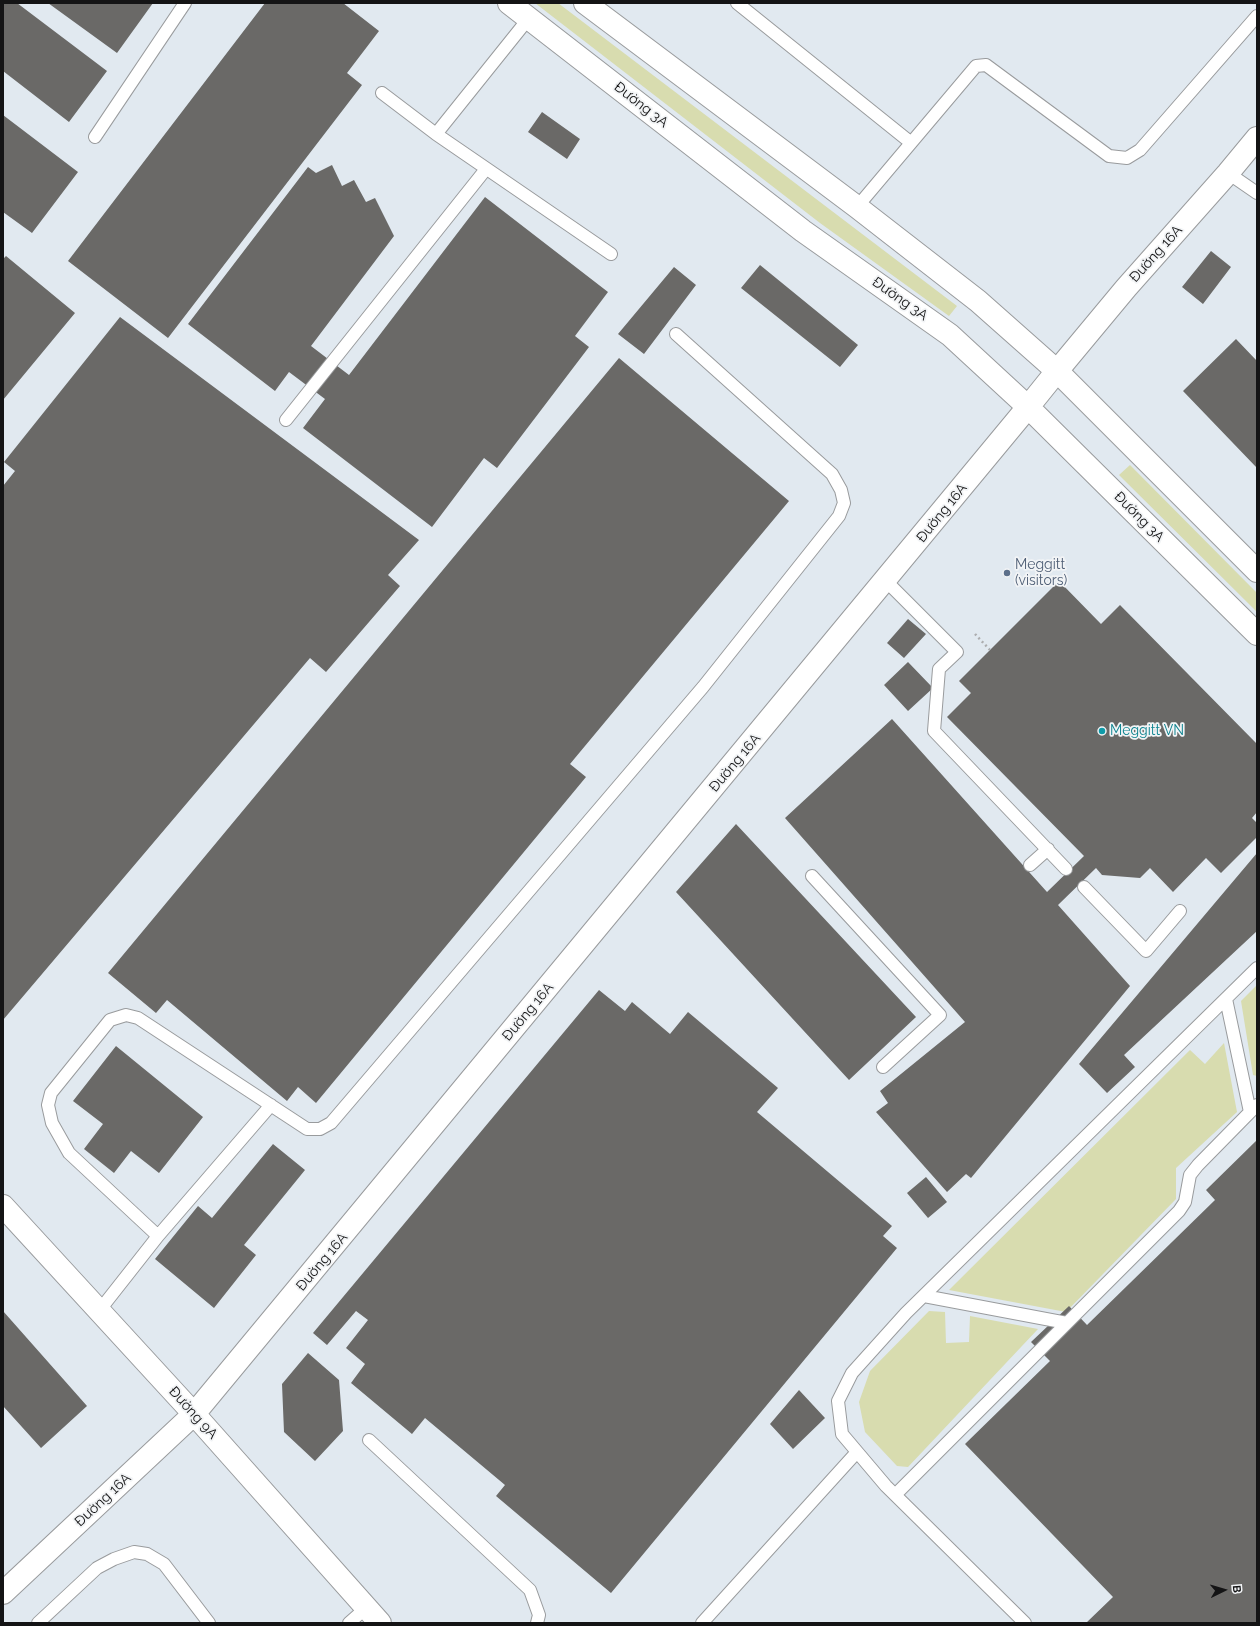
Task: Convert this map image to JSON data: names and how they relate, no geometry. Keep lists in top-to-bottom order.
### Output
{
  "streets": {
    "street": ["Đường 3A", "Đường 16A", "Đường 9A"]
  },
  "crossings": [
    ["Đường 3A", "Đường 16A"],
    ["Đường 16A", "Đường 9A"]
  ],
  "places": ["Meggitt (visitors)", "Meggitt VN"],
  "north": "right"
}
